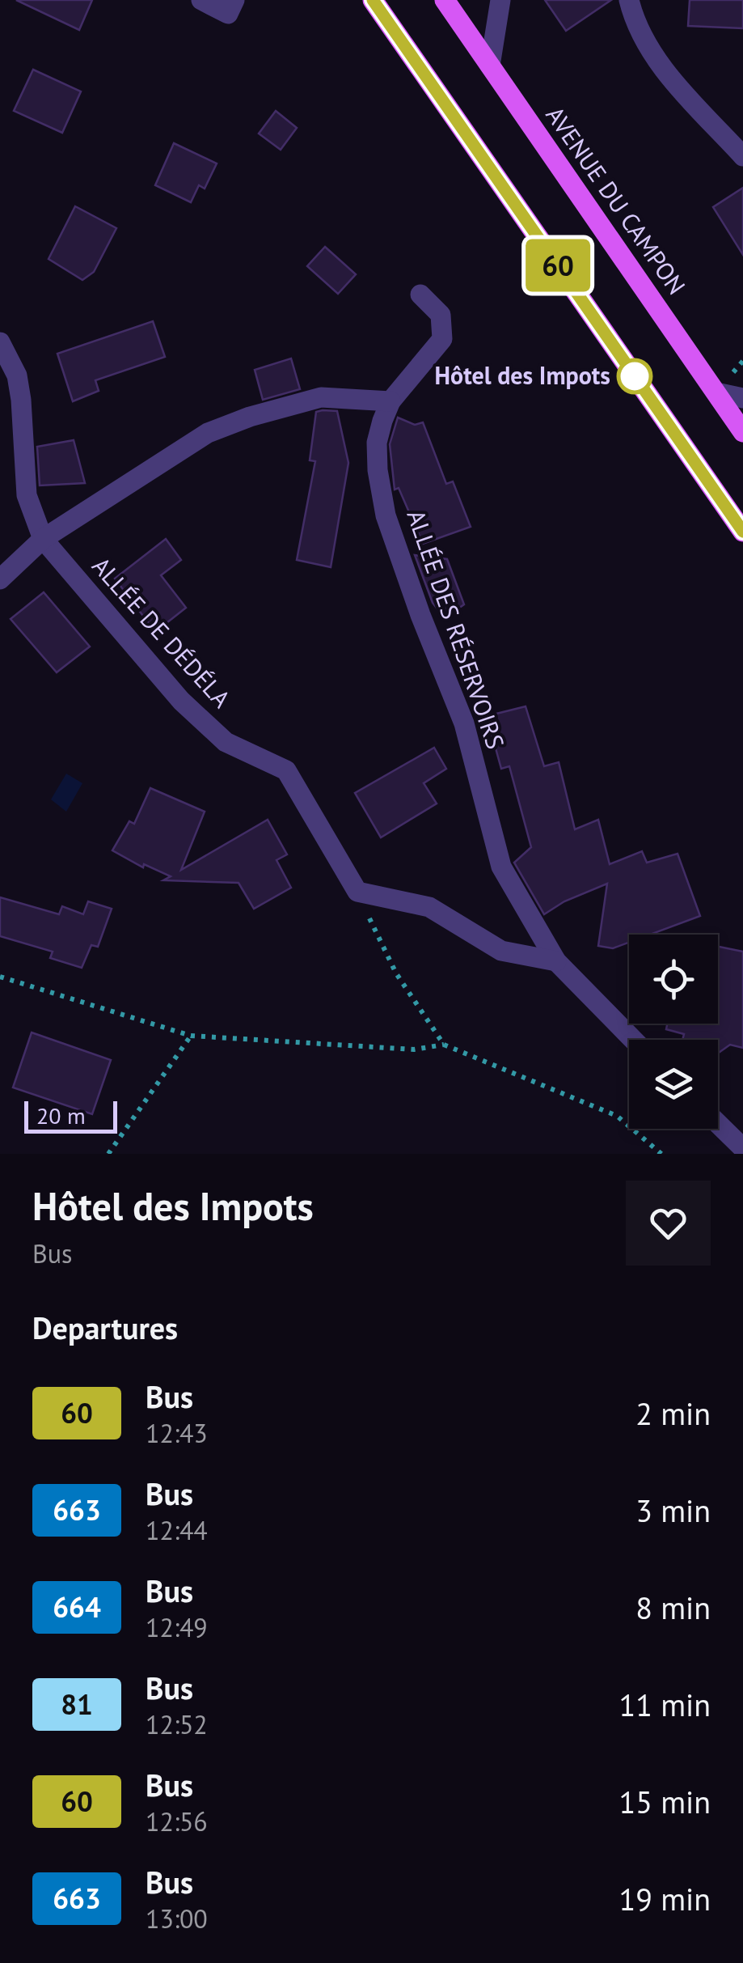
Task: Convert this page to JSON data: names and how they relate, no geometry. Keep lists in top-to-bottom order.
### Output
{
  "streets": {
    "main road": ["AVENUE DU CAMPON"],
    "street": ["ALLÉE DES RÉSERVOIRS", "ALLÉE DE DÉDÉLA"]
  },
  "places": ["Hôtel des Impots"],
  "lines": ["bus line 60"],
  "scale_bar": "20 m",
  "page": {
    "on_map": "60",
    "scale": "20 m",
    "heading": [
      ["Hôtel des Impots", "Bus"],
      "Departures"
    ],
    "list": [
      {
        "mark": "60",
        "name": "Bus",
        "note": "12:43",
        "value": "2 min"
      },
      {
        "mark": "663",
        "name": "Bus",
        "note": "12:44",
        "value": "3 min"
      },
      {
        "mark": "664",
        "name": "Bus",
        "note": "12:49",
        "value": "8 min"
      },
      {
        "mark": "81",
        "name": "Bus",
        "note": "12:52",
        "value": "11 min"
      },
      {
        "mark": "60",
        "name": "Bus",
        "note": "12:56",
        "value": "15 min"
      },
      {
        "mark": "663",
        "name": "Bus",
        "note": "13:00",
        "value": "19 min"
      }
    ]
  }
}
